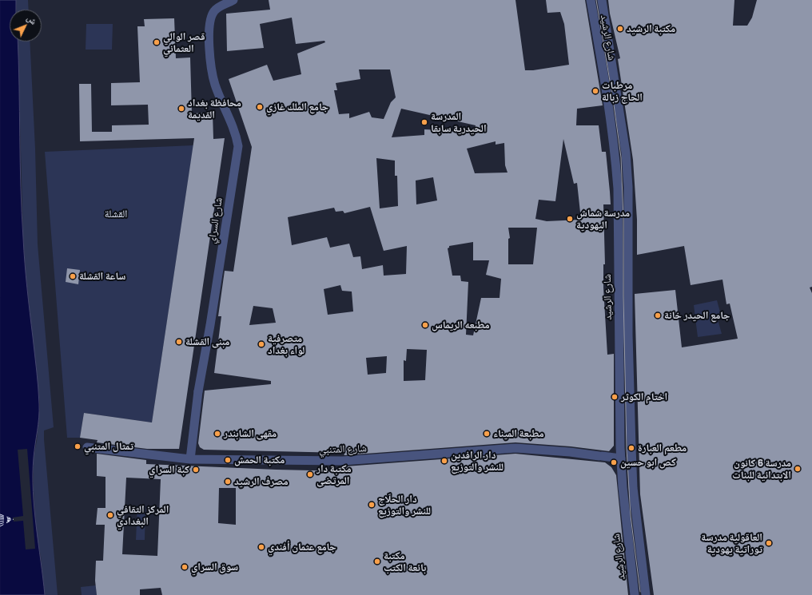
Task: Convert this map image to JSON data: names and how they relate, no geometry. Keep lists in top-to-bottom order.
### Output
{
  "streets": {
    "street": ["شارع الرشيد", "شارع السراي", "شارع المتنبي"]
  },
  "crossings": [
    ["شارع الرشيد", "شارع المتنبي"],
    ["شارع السراي", "شارع المتنبي"]
  ],
  "parks": ["القشلة"],
  "places": [
    "مكتبة الرشيد",
    "قصر الوالي العثماني",
    "مرطبات الحاج زبالة",
    "جامع الملك غازي",
    "محافظة بغداد القديمة",
    "المدرسة الحيدرية سابقا",
    "مدرسة شماش اليهودية",
    "ساعة القشلة",
    "جامع الحيدر خانة",
    "مطبعه الريماس",
    "مبنى القشلة",
    "متصرفية لواء بغداد",
    "اختام الكوثر",
    "مقهى الشابندر",
    "مطبعة الميناء",
    "تمثال المتنبي",
    "مطعم العبارة",
    "مكتبة الحمش",
    "دار الرافدين للنشر والتوزيع",
    "كص ابو حسين",
    "مدرسة 6 كانون الابتدائية للبنات",
    "كبة السراي",
    "مكتبة دار المرتضى",
    "مصرف الرشيد",
    "دار الحلّاج للنشر والتوزيع",
    "المركز الثقافي البغدادي",
    "العاقولية مدرسة توراتية يهودية",
    "جامع عثمان أفندي",
    "مكتبة بائعة الكتب",
    "سوق السراي"
  ],
  "north": "top right"
}
